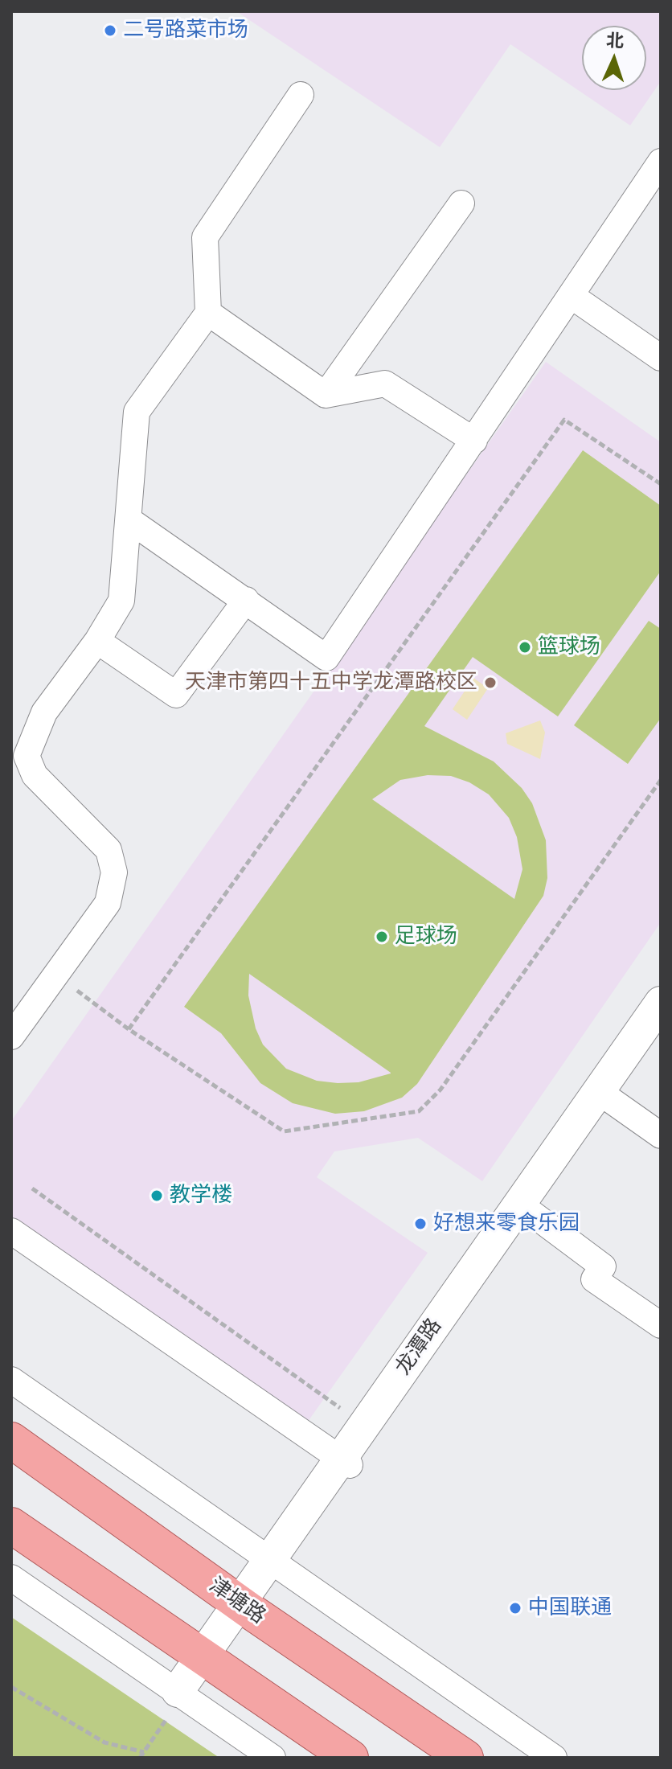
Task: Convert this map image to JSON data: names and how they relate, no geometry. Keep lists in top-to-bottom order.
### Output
{
  "streets": {
    "main road": ["津塘路"],
    "street": ["龙潭路"]
  },
  "crossings": [
    ["龙潭路", "津塘路"]
  ],
  "places": [
    "二号路菜市场",
    "篮球场",
    "天津市第四十五中学龙潭路校区",
    "足球场",
    "教学楼",
    "好想来零食乐园",
    "中国联通"
  ],
  "north": "top"
}
